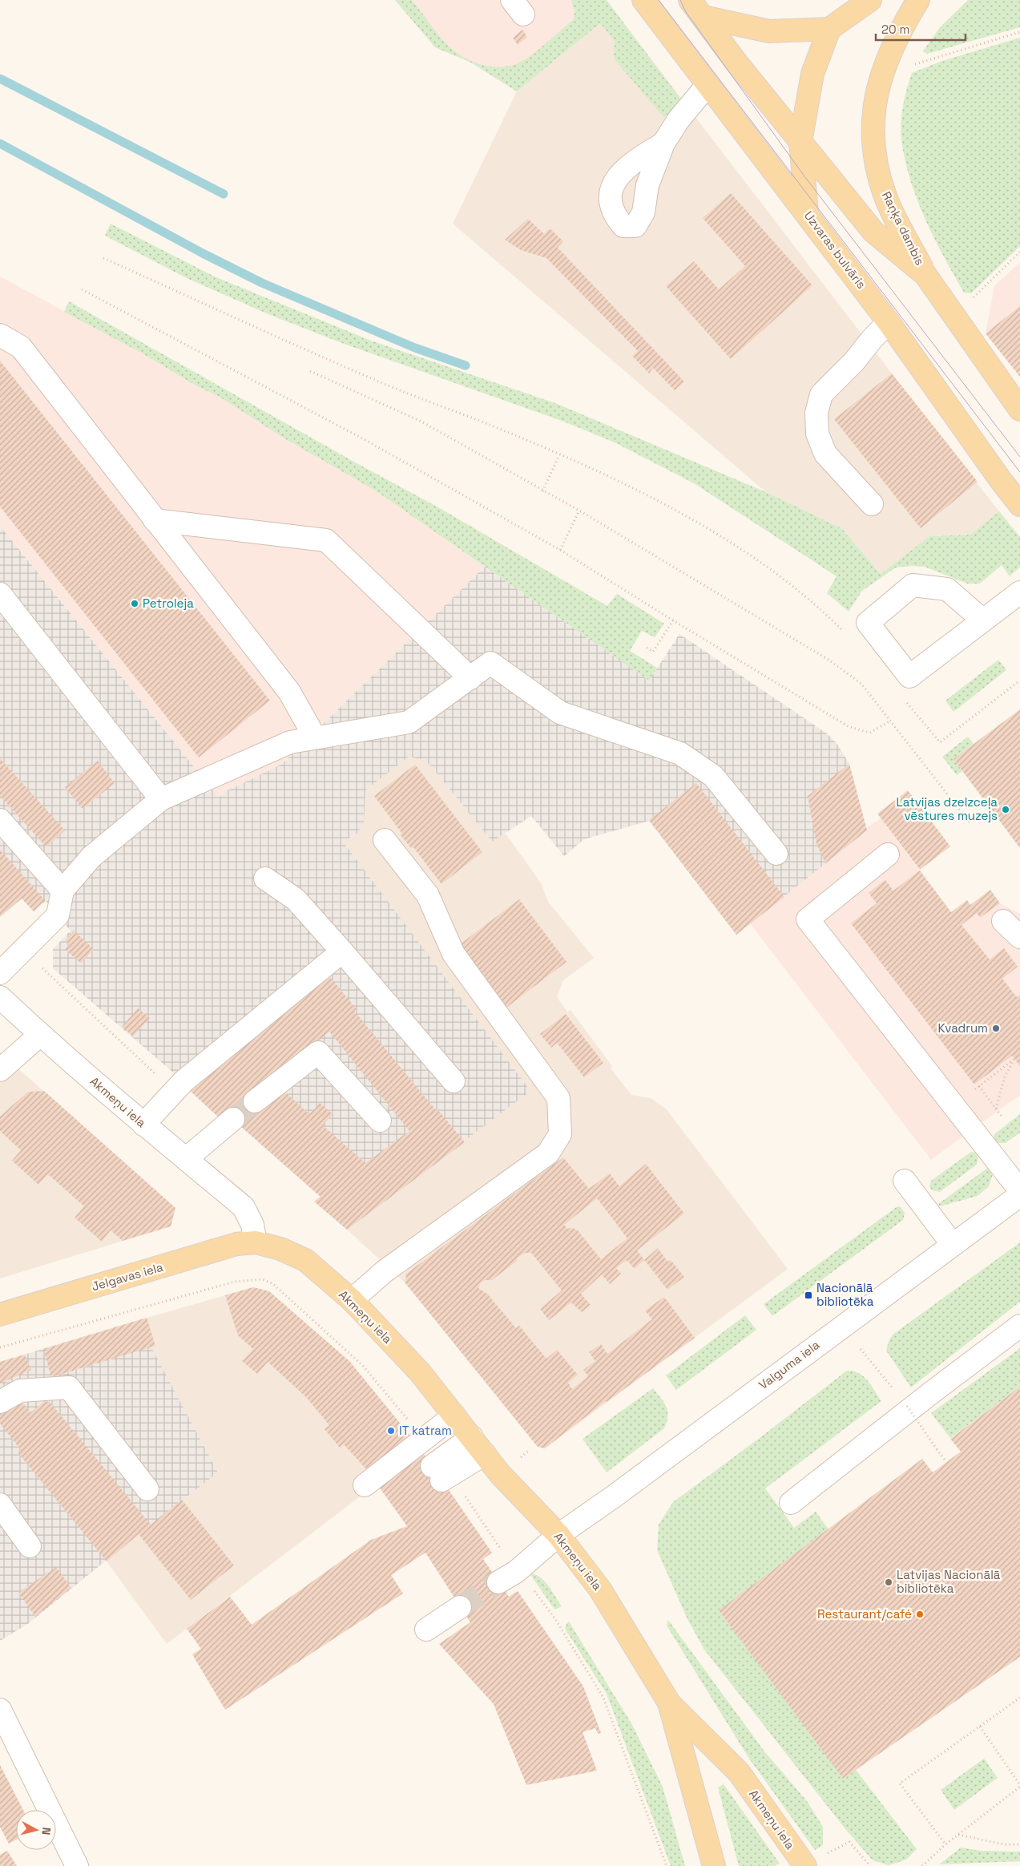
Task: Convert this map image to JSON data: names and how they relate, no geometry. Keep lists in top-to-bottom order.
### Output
{
  "streets": {
    "main road": [
      "Raņķa dambis",
      "Uzvaras bulvāris",
      "Akmeņu iela",
      "Jelgavas iela"
    ],
    "street": ["Valguma iela"]
  },
  "crossings": [
    ["Akmeņu iela", "Jelgavas iela"],
    ["Akmeņu iela", "Valguma iela"]
  ],
  "places": {
    "other": [
      "Petroleja",
      "Latvijas dzelzceļa vēstures muzejs",
      "Kvadrum",
      "IT katram",
      "Latvijas Nacionālā bibliotēka",
      "Restaurant/café"
    ],
    "transit": ["Nacionālā bibliotēka"]
  },
  "scale_bar": "20 m",
  "north": "right"
}
